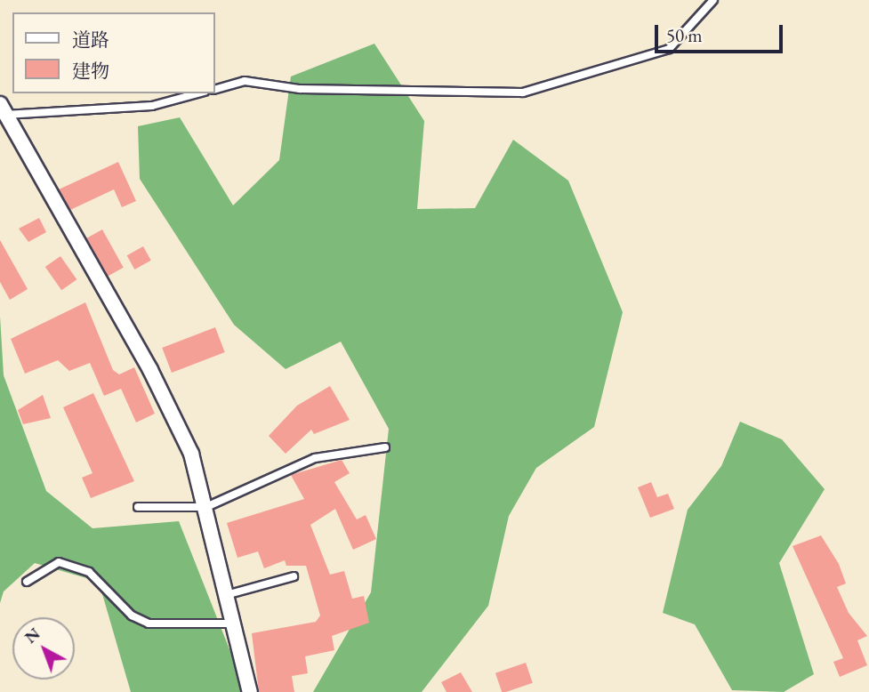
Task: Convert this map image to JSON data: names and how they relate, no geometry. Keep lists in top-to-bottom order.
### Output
{
  "legend": ["道路", "建物"],
  "scale_bar": "50 m",
  "north": "top left"
}
